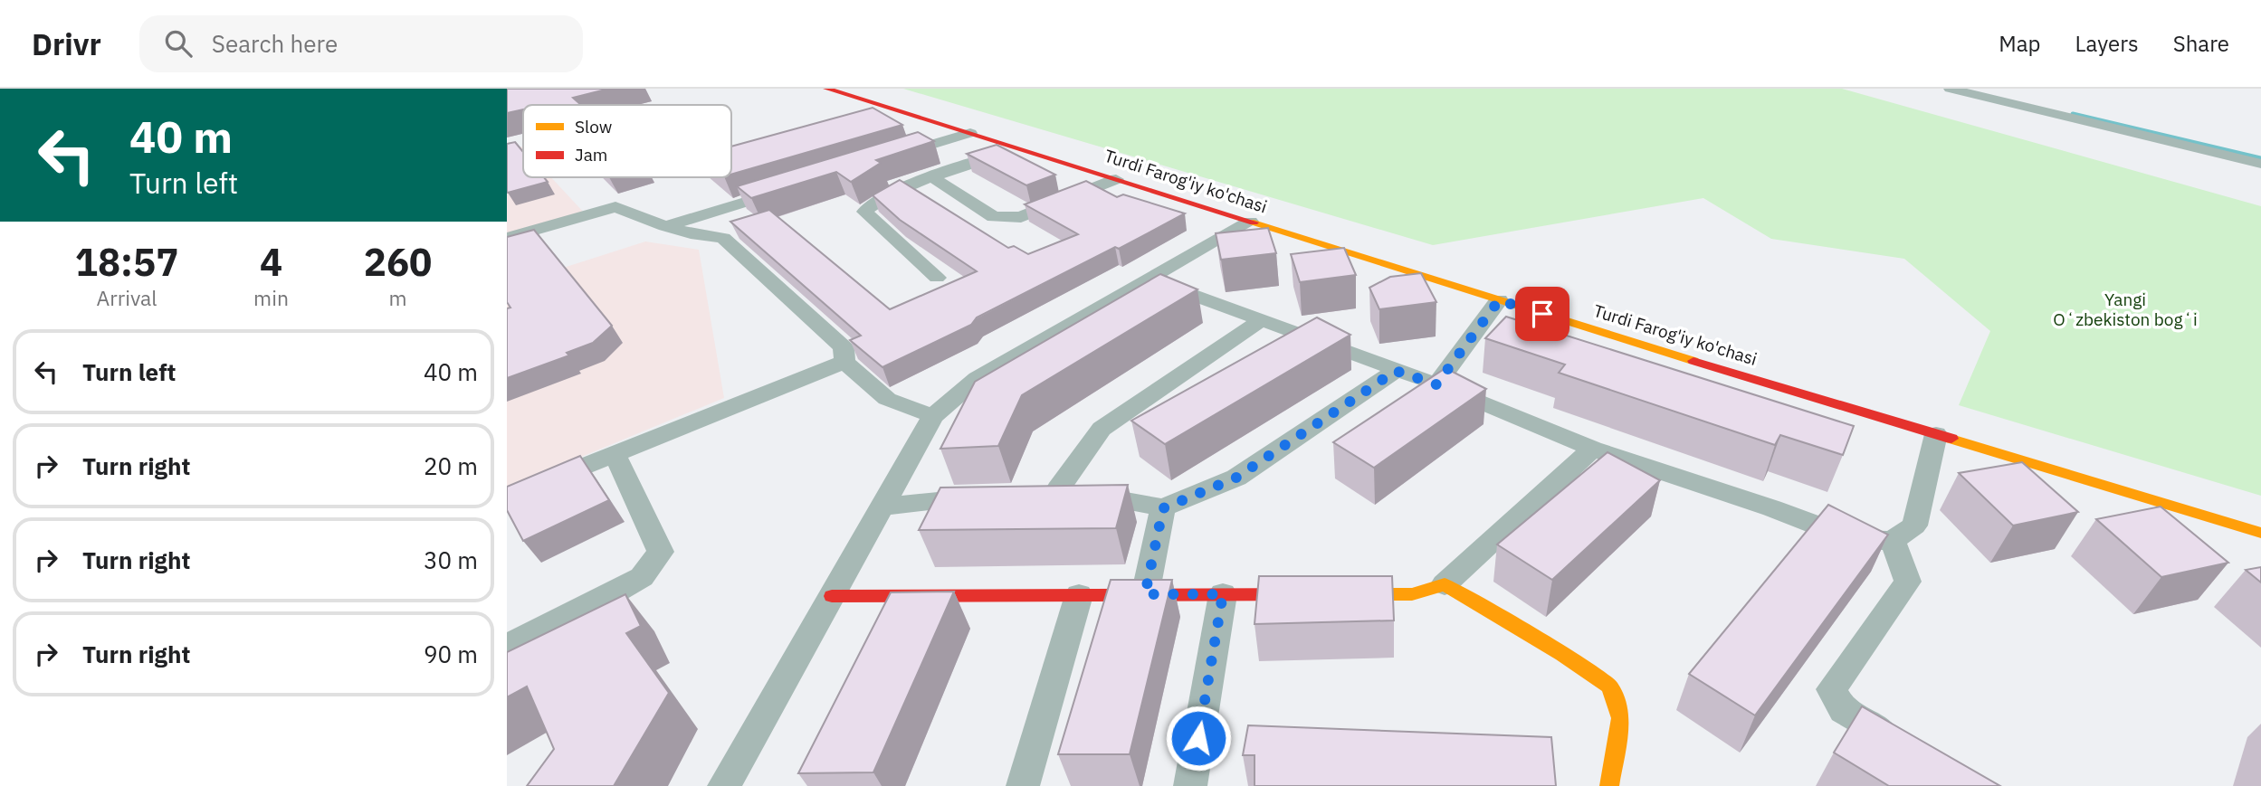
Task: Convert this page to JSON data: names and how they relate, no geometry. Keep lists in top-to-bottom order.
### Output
{
  "streets": {
    "main road": ["Turdi Farog'iy ko'chasi"]
  },
  "parks": ["Yangi Oʻzbekiston bogʻi"],
  "legend": ["Slow", "Jam"],
  "page": {
    "header": "Drivr",
    "search": "Search here",
    "nav": ["Map", "Layers", "Share"],
    "turn": ["40 m", "Turn left"],
    "eta": [
      "18:57",
      "Arrival",
      "4",
      "min",
      "260",
      "m"
    ],
    "list": [
      {
        "name": "Turn left",
        "value": "40 m"
      },
      {
        "name": "Turn right",
        "value": "20 m"
      },
      {
        "name": "Turn right",
        "value": "30 m"
      },
      {
        "name": "Turn right",
        "value": "90 m"
      }
    ]
  }
}
